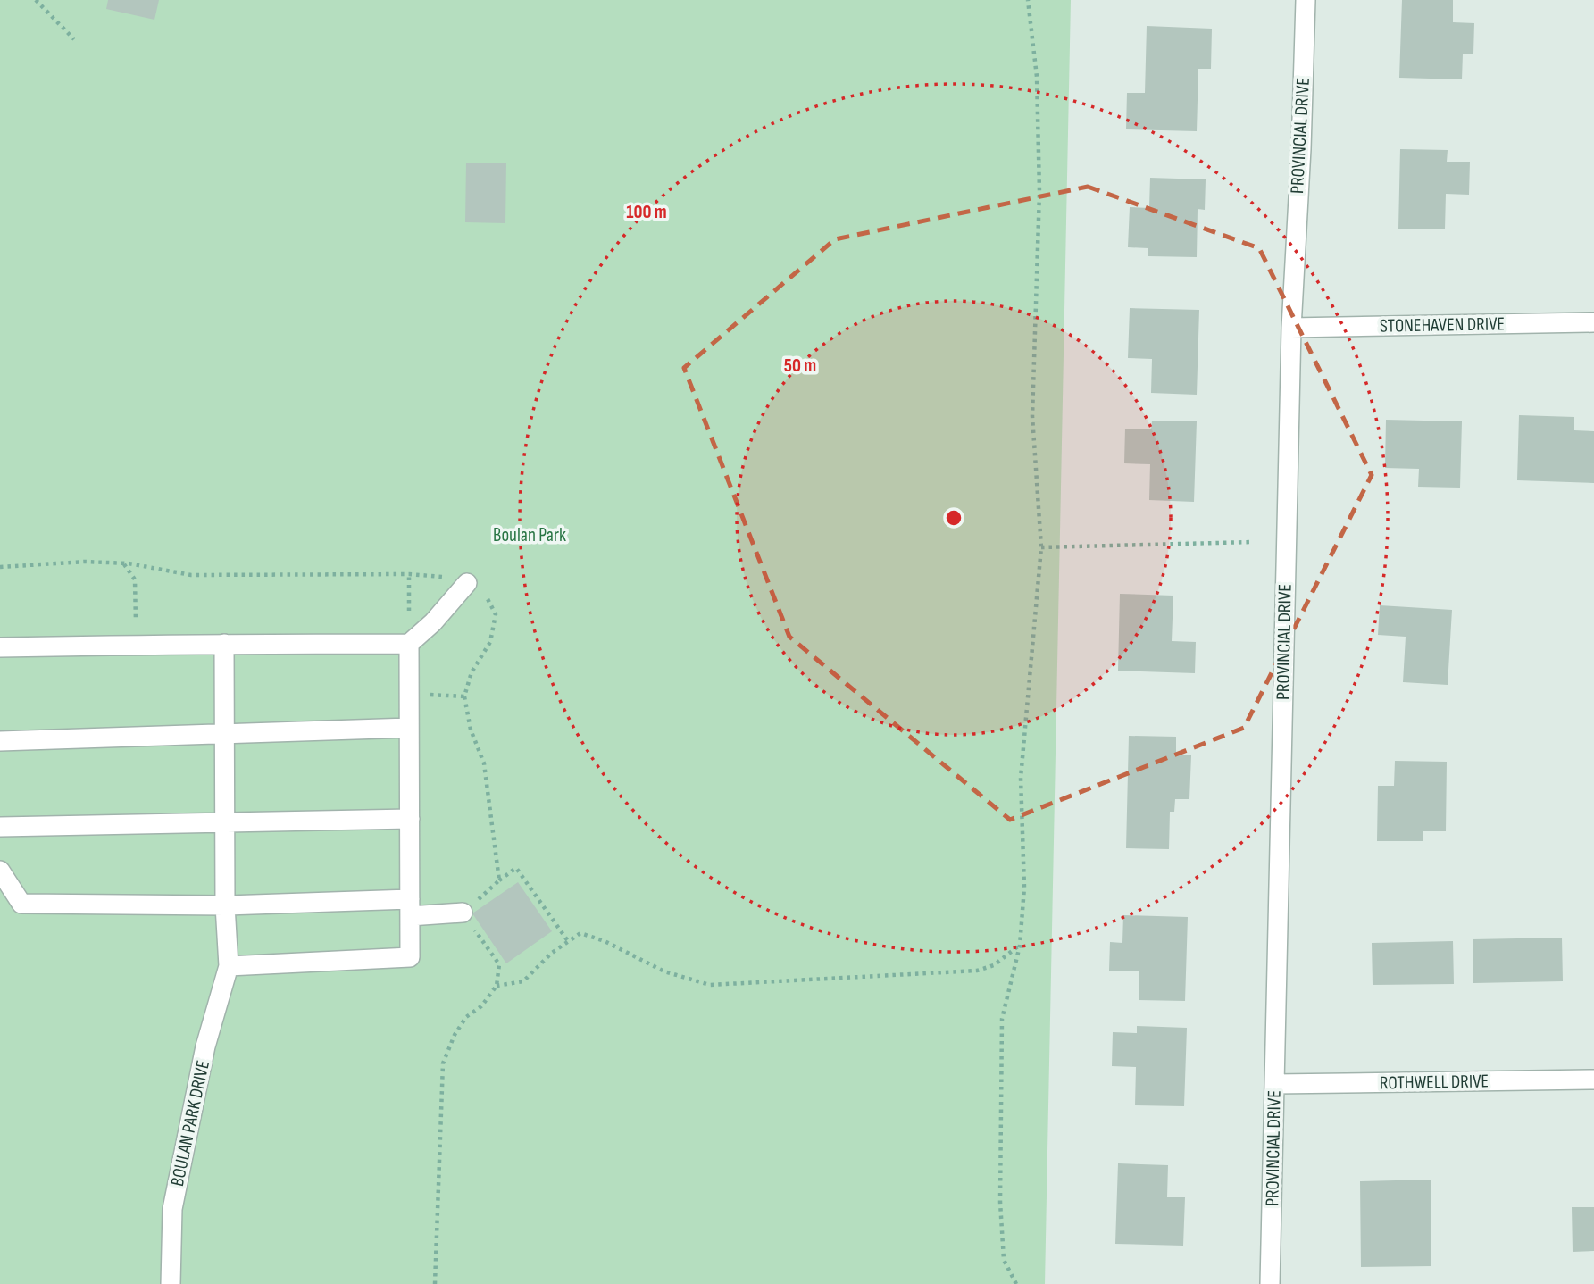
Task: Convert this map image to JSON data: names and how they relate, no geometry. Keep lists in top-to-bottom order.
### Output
{
  "streets": {
    "street": [
      "PROVINCIAL DRIVE",
      "STONEHAVEN DRIVE",
      "ROTHWELL DRIVE",
      "BOULAN PARK DRIVE"
    ]
  },
  "crossings": [
    ["PROVINCIAL DRIVE", "STONEHAVEN DRIVE"],
    ["PROVINCIAL DRIVE", "ROTHWELL DRIVE"]
  ],
  "parks": ["Boulan Park"],
  "rings": ["100 m", "50 m"]
}
